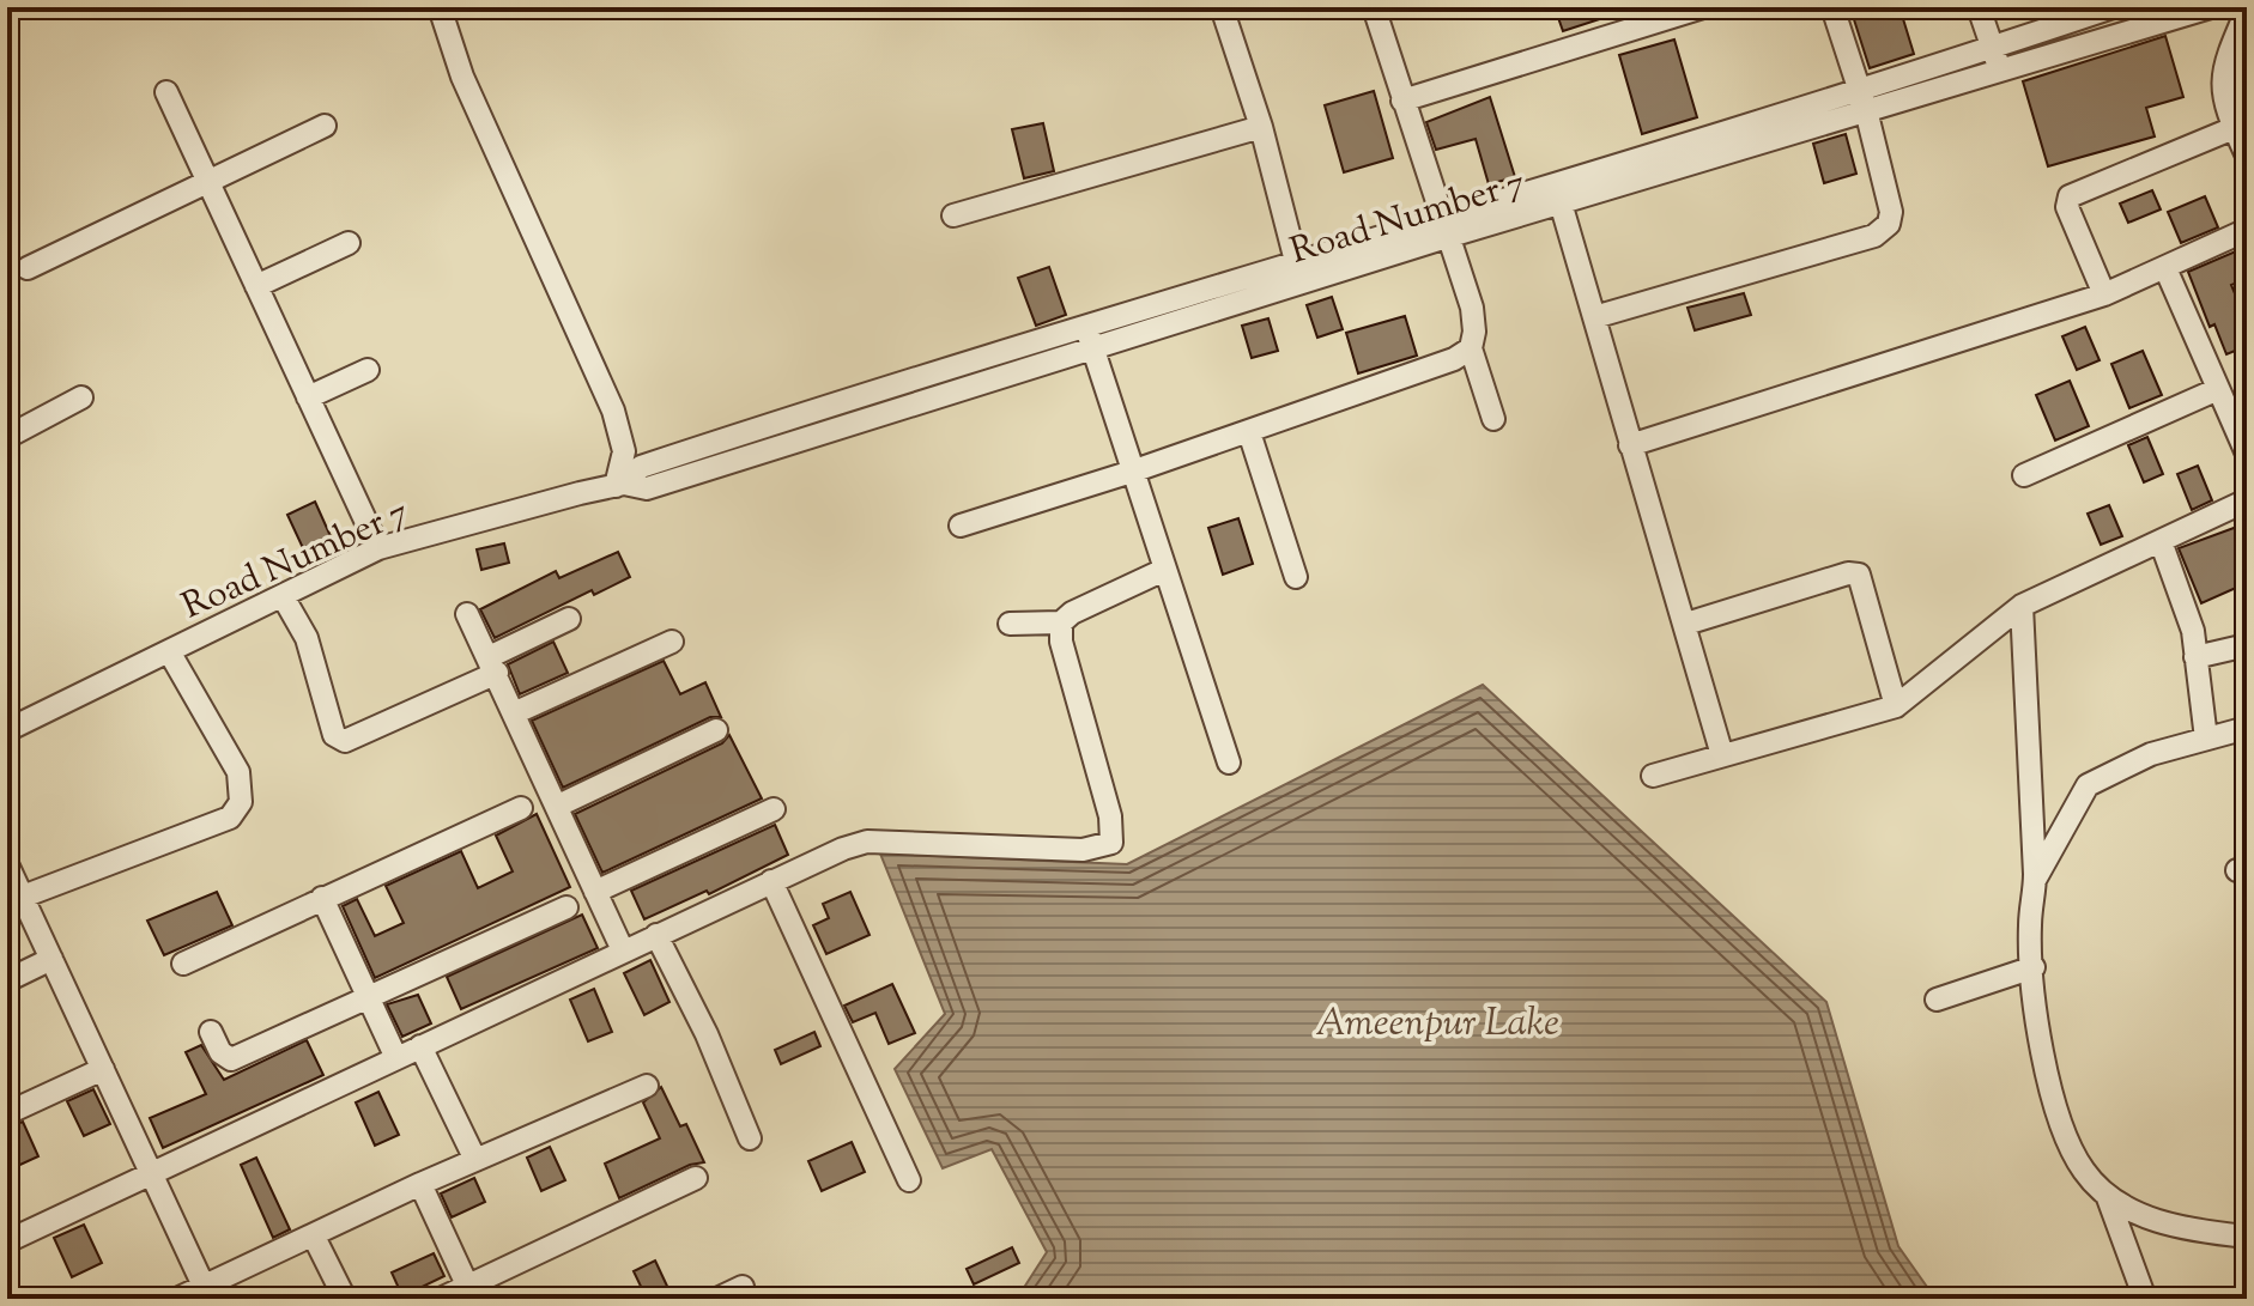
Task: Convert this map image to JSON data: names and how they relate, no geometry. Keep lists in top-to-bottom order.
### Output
{
  "streets": {
    "street": ["Road Number 7"]
  },
  "water": ["Ameenpur Lake"]
}
